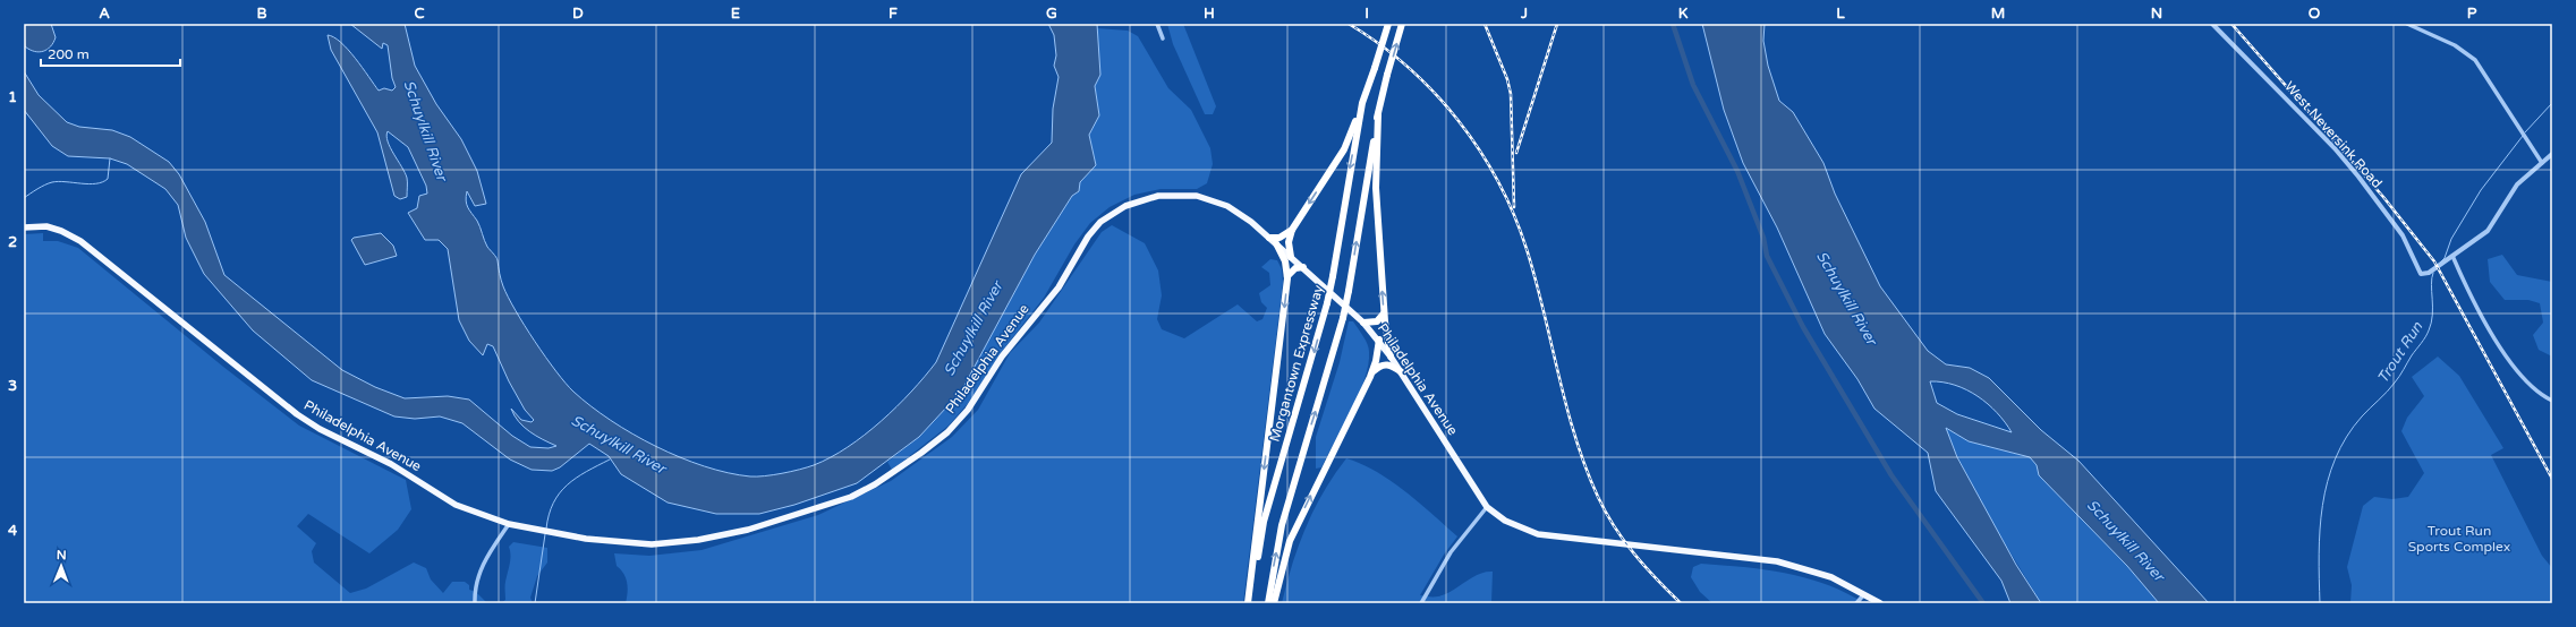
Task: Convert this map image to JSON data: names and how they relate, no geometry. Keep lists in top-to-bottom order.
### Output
{
  "streets": {
    "highway": ["Morgantown Expressway"],
    "main road": ["Philadelphia Avenue"],
    "street": ["West Neversink Road"]
  },
  "water": ["Schuylkill River", "Trout Run"],
  "parks": ["Trout Run Sports Complex"],
  "scale_bar": "200 m",
  "north": "top",
  "grid": {
    "columns": [
      "A",
      "B",
      "C",
      "D",
      "E",
      "F",
      "G",
      "H",
      "I",
      "J",
      "K",
      "L",
      "M",
      "N",
      "O",
      "P"
    ],
    "rows": [
      "1",
      "2",
      "3",
      "4"
    ]
  }
}
